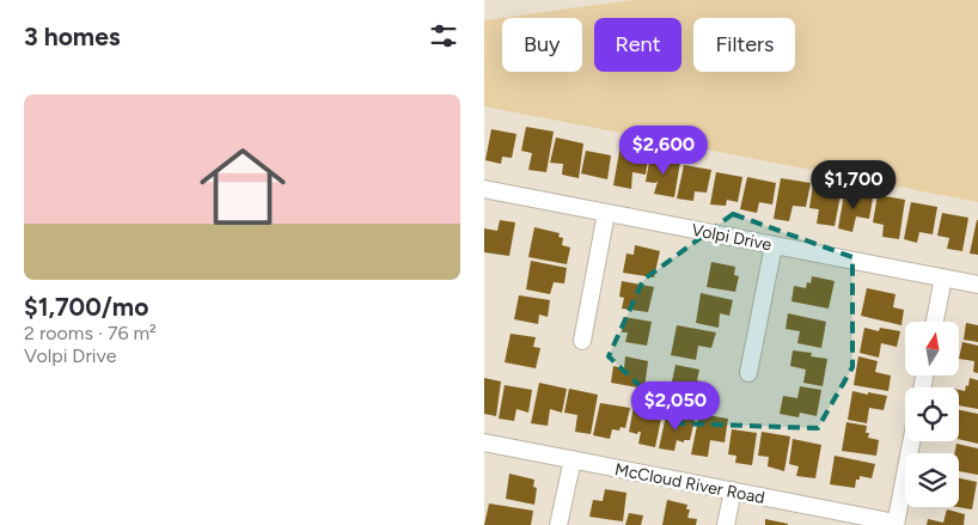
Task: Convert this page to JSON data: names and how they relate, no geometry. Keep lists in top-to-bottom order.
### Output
{
  "streets": {
    "street": ["Volpi Drive", "McCloud River Road"]
  },
  "north": "top",
  "page": {
    "heading": "3 homes",
    "chip": ["Buy", "Rent", "Filters"],
    "list": [
      {
        "name": "$1,700/mo",
        "note": "2 rooms · 76 m² · Volpi Drive"
      }
    ],
    "price": ["$2,600", "$1,700", "$2,050"]
  }
}
